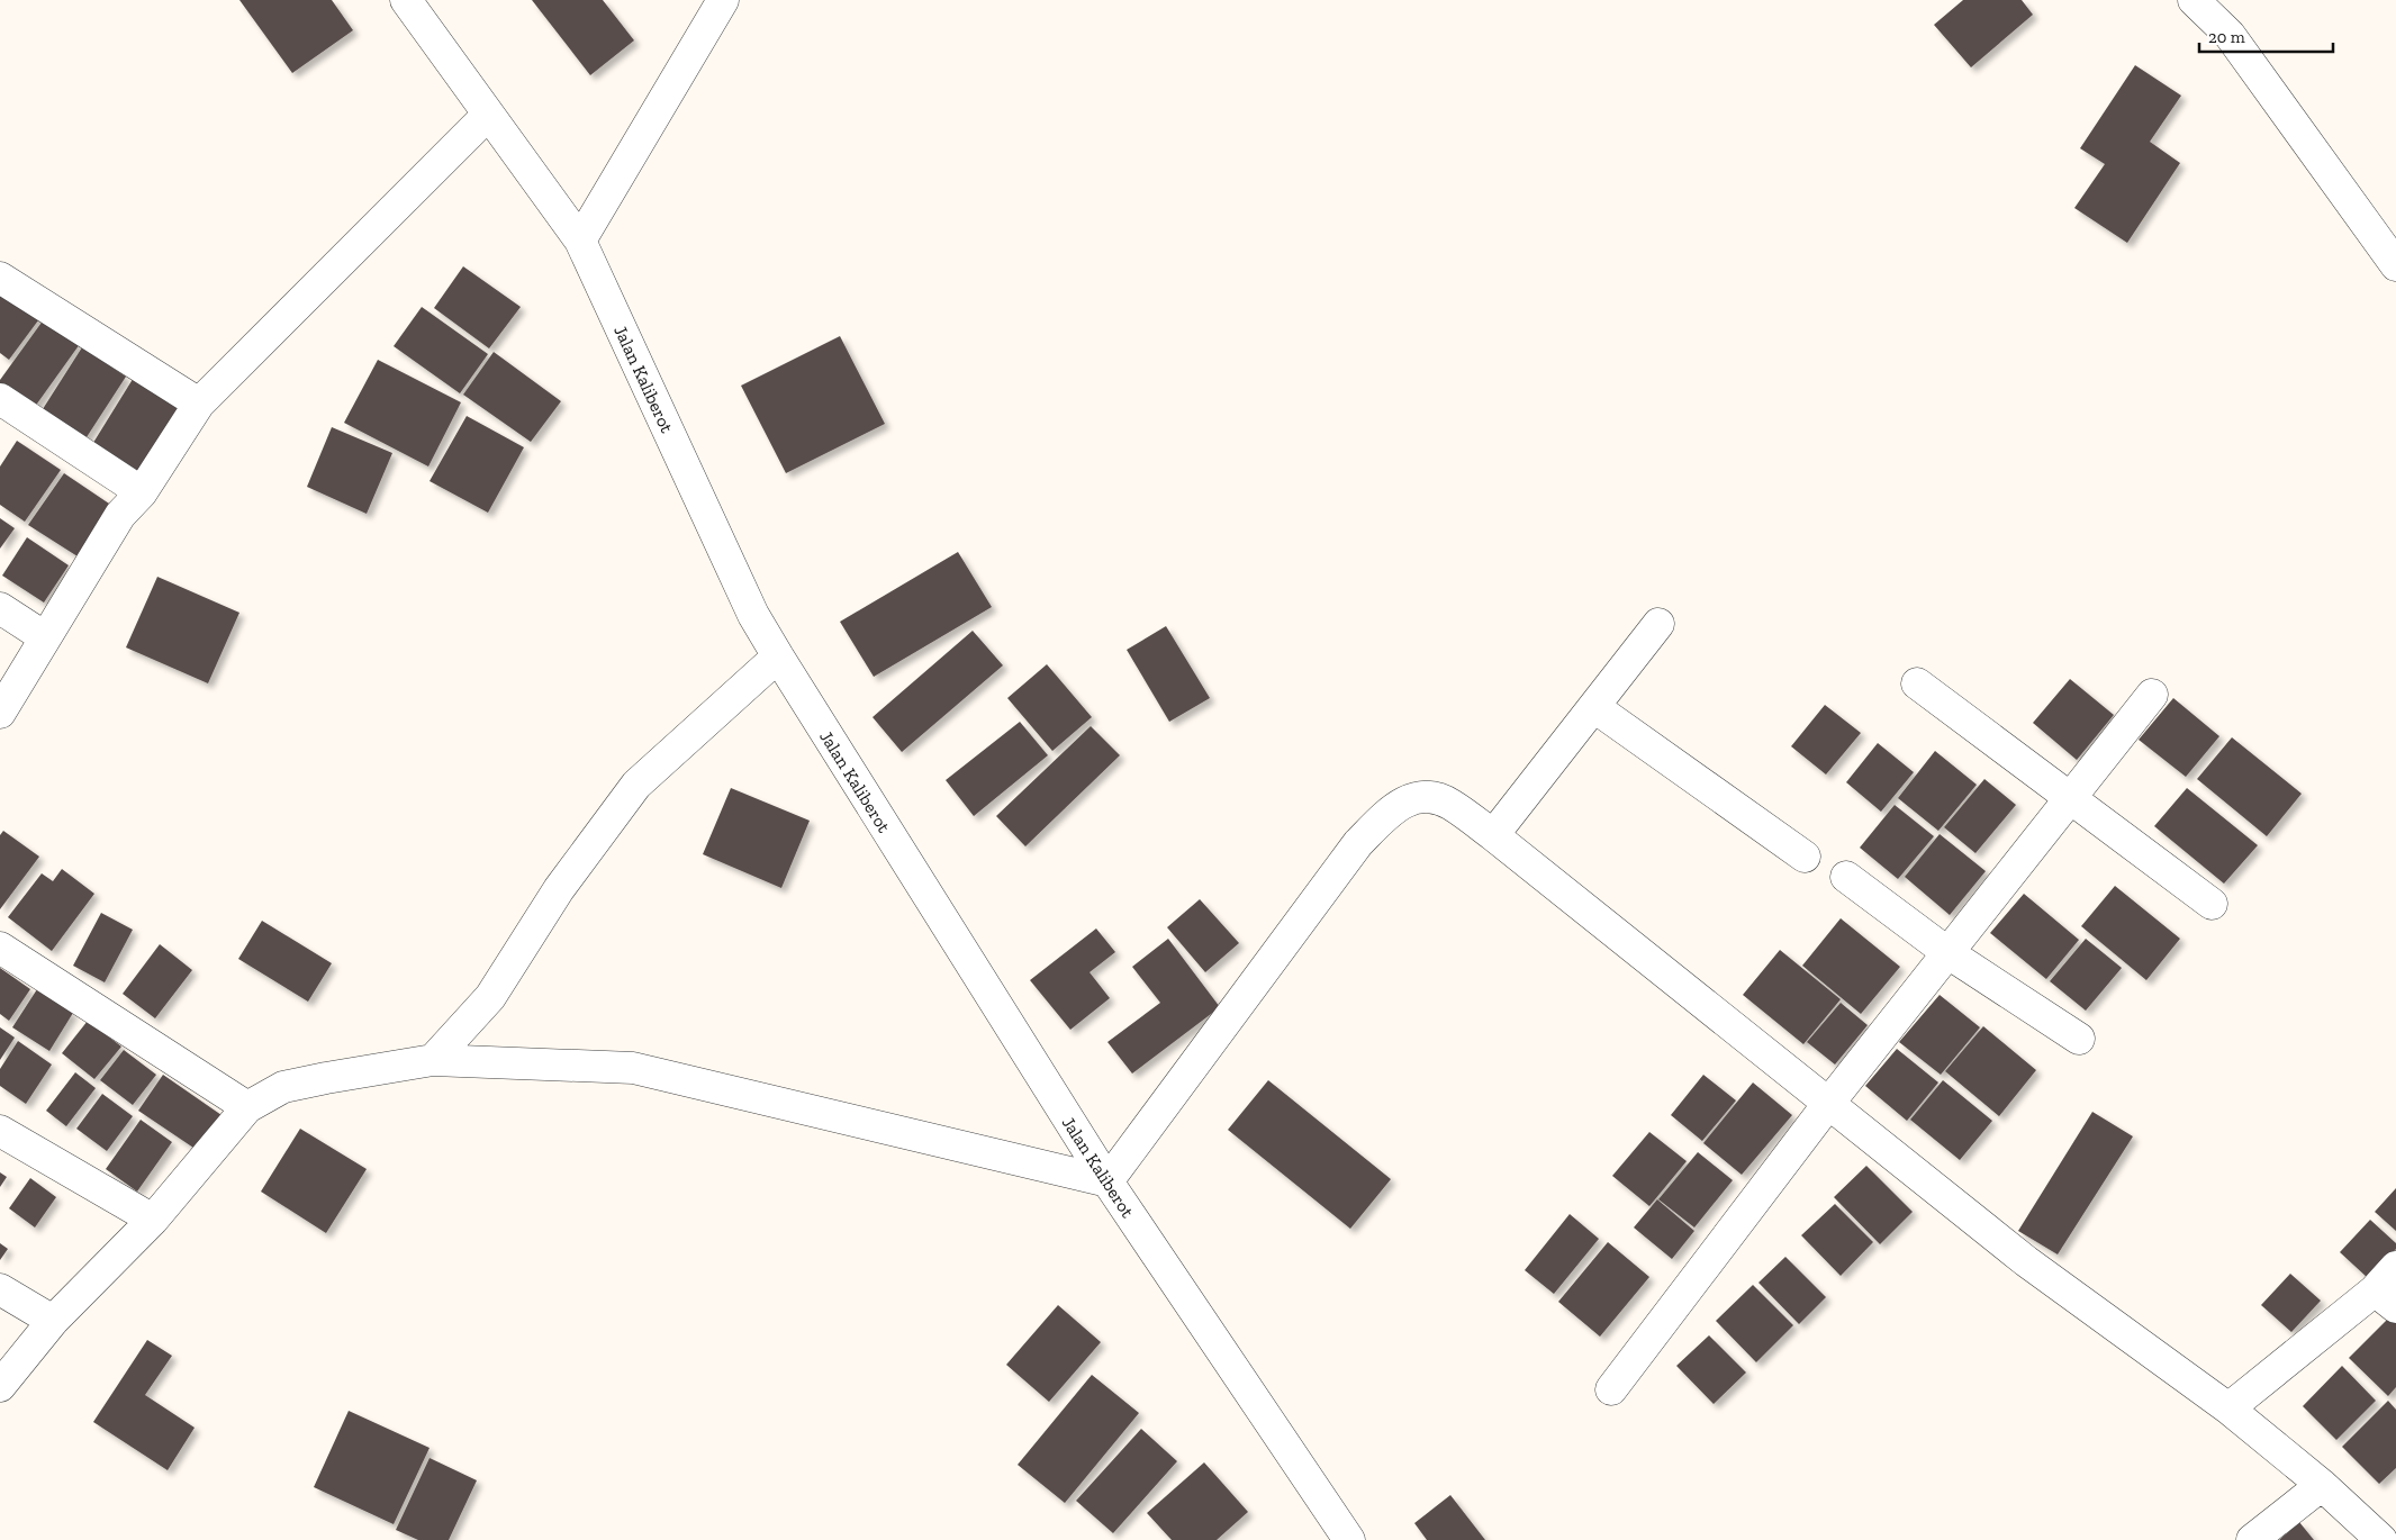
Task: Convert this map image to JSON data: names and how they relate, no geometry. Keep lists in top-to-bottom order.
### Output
{
  "streets": {
    "street": ["Jalan Kaliberot"]
  },
  "scale_bar": "20 m"
}
